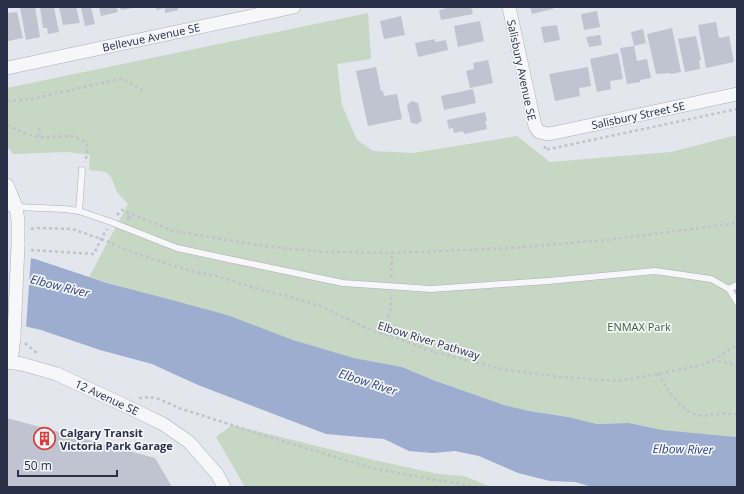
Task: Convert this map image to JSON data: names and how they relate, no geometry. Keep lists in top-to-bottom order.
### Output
{
  "streets": {
    "street": [
      "Bellevue Avenue SE",
      "Salisbury Avenue SE",
      "Salisbury Street SE",
      "12 Avenue SE"
    ],
    "path": ["Elbow River Pathway"]
  },
  "crossings": [
    ["Salisbury Avenue SE", "Salisbury Street SE"]
  ],
  "water": ["Elbow River"],
  "parks": ["ENMAX Park"],
  "places": {
    "building": ["Calgary Transit Victoria Park Garage"]
  },
  "scale_bar": "50 m"
}
